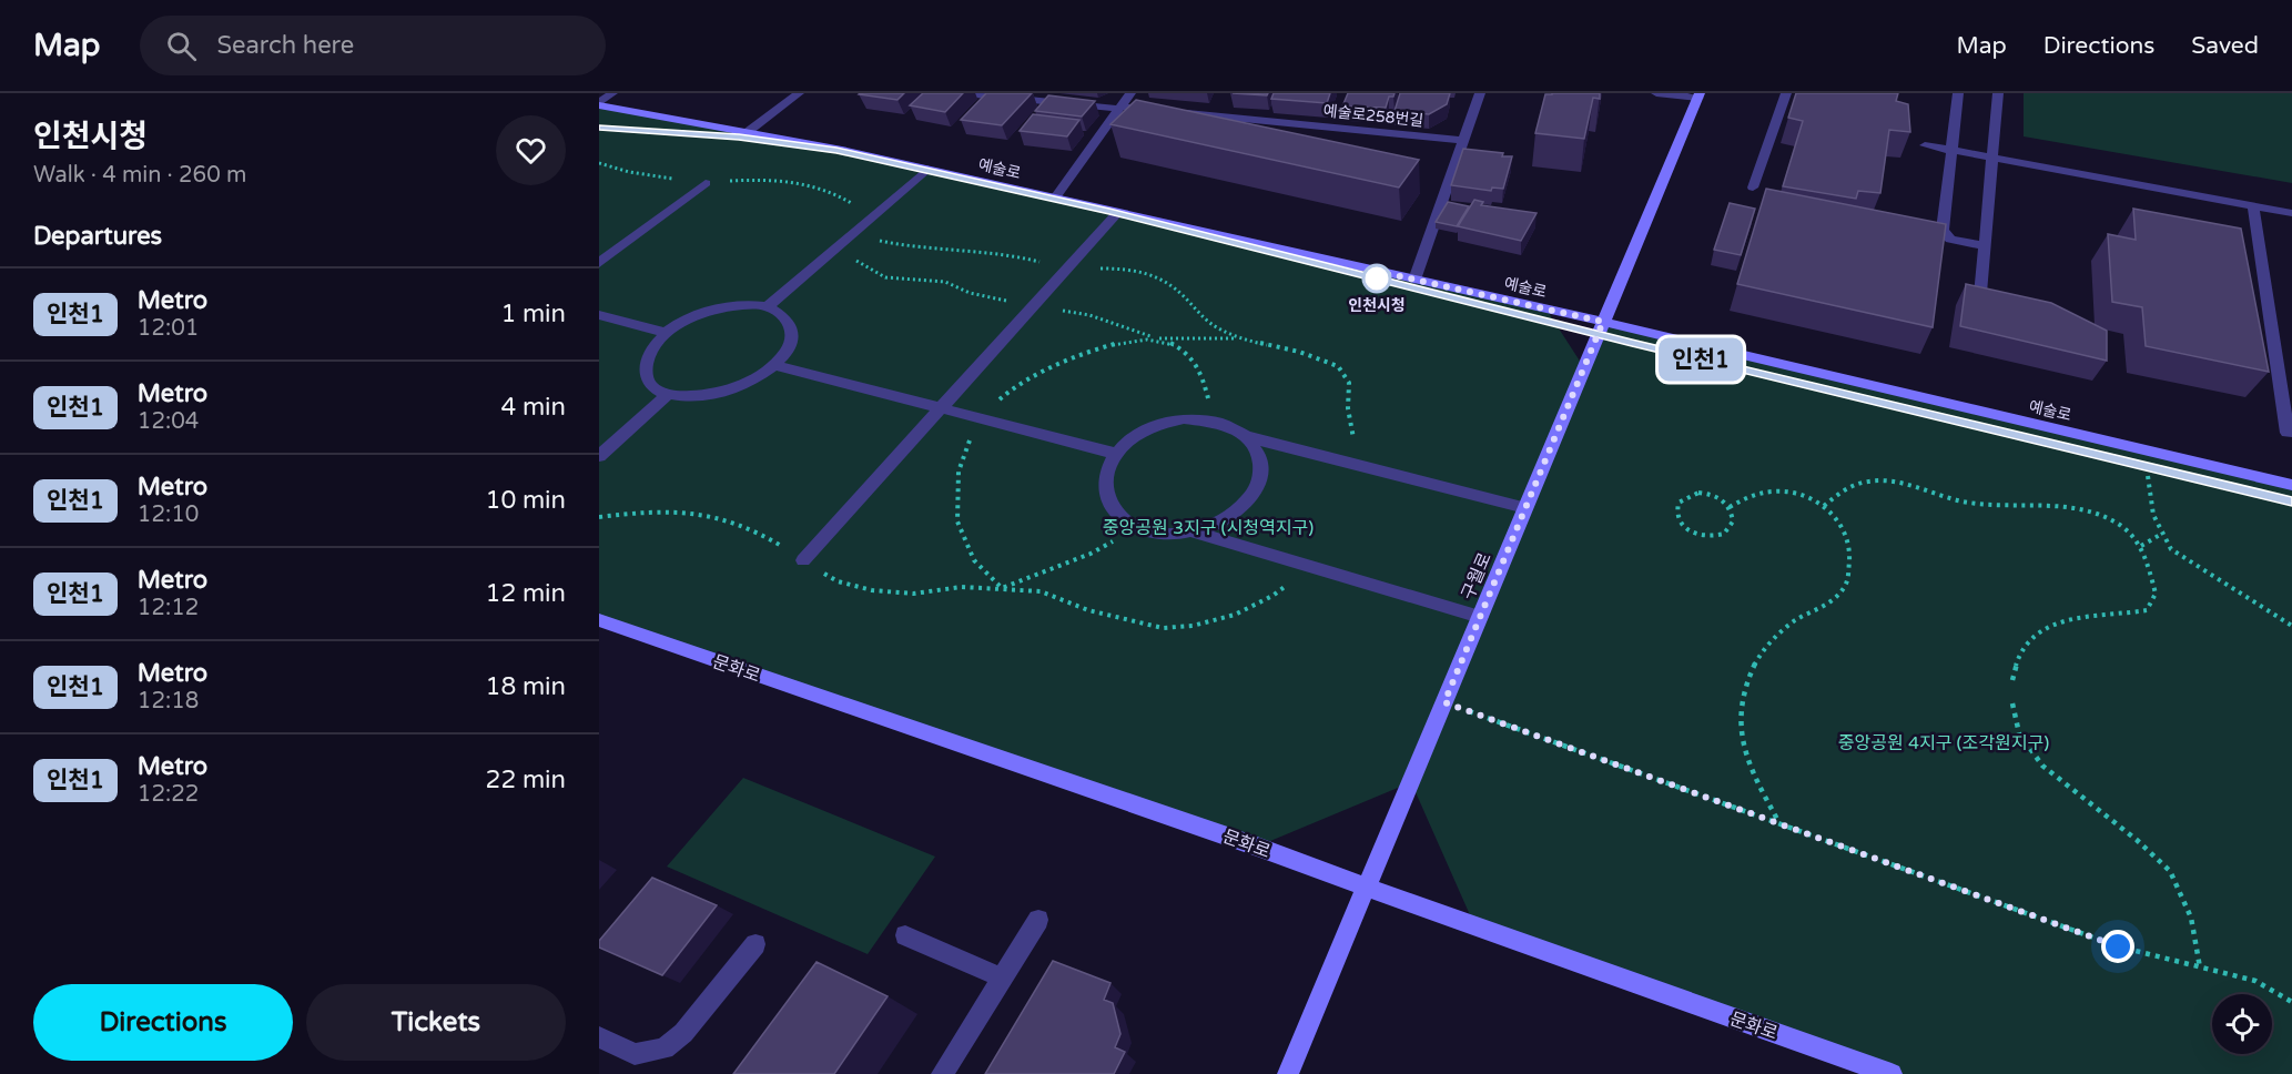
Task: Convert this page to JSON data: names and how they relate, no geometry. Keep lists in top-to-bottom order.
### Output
{
  "streets": {
    "main road": ["예술로", "구월로", "문화로"],
    "street": ["예술로258번길"]
  },
  "crossings": [
    ["예술로", "구월로"],
    ["구월로", "문화로"]
  ],
  "parks": ["중앙공원 3지구 (시청역지구)", "중앙공원 4지구 (조각원지구)"],
  "places": ["인천시청"],
  "lines": ["metro line 인천1"],
  "page": {
    "header": "Map",
    "search": "Search here",
    "nav": ["Map", "Directions", "Saved"],
    "heading": [
      ["인천시청", "Walk · 4 min · 260 m"],
      "Departures"
    ],
    "on_map": "인천1",
    "list": [
      {
        "mark": "인천1",
        "name": "Metro",
        "note": "12:01",
        "value": "1 min"
      },
      {
        "mark": "인천1",
        "name": "Metro",
        "note": "12:04",
        "value": "4 min"
      },
      {
        "mark": "인천1",
        "name": "Metro",
        "note": "12:10",
        "value": "10 min"
      },
      {
        "mark": "인천1",
        "name": "Metro",
        "note": "12:12",
        "value": "12 min"
      },
      {
        "mark": "인천1",
        "name": "Metro",
        "note": "12:18",
        "value": "18 min"
      },
      {
        "mark": "인천1",
        "name": "Metro",
        "note": "12:22",
        "value": "22 min"
      }
    ],
    "buttons": ["Directions", "Tickets"]
  }
}
